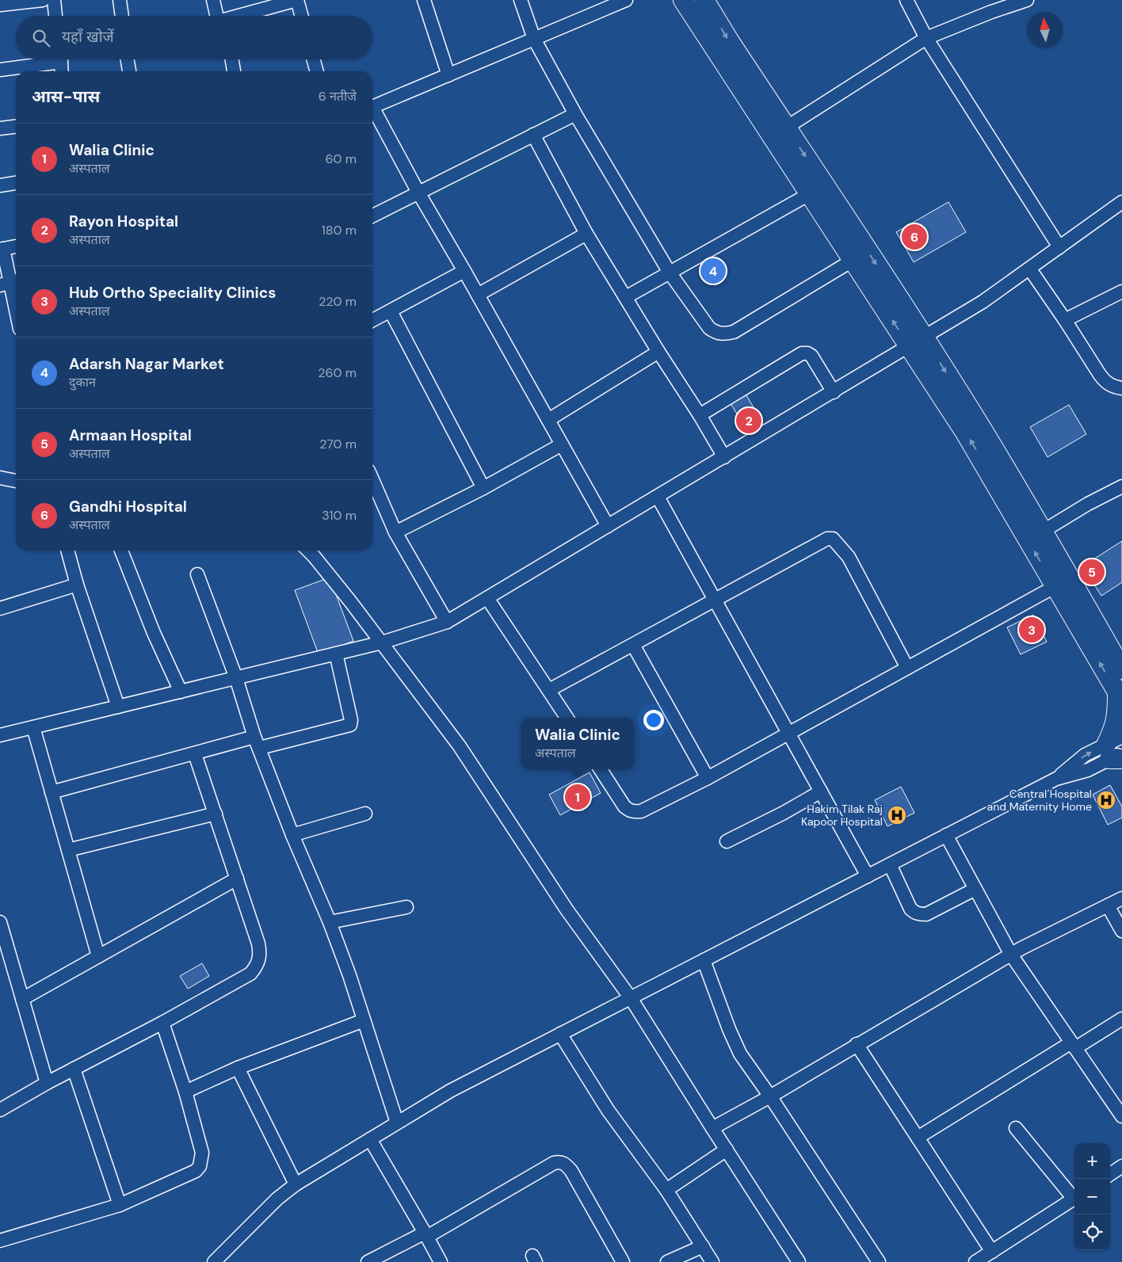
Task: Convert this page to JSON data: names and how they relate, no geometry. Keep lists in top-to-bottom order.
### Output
{
  "places": {
    "hospital": ["Central Hospital and Maternity Home", "Hakim Tilak Raj Kapoor Hospital"]
  },
  "north": "top",
  "page": {
    "search": "यहाँ खोजें",
    "heading": ["आस-पास", "6 नतीजे"],
    "list": [
      {
        "mark": "1",
        "name": "Walia Clinic",
        "note": "अस्पताल",
        "value": "60 m"
      },
      {
        "mark": "2",
        "name": "Rayon Hospital",
        "note": "अस्पताल",
        "value": "180 m"
      },
      {
        "mark": "3",
        "name": "Hub Ortho Speciality Clinics",
        "note": "अस्पताल",
        "value": "220 m"
      },
      {
        "mark": "4",
        "name": "Adarsh Nagar Market",
        "note": "दुकान",
        "value": "260 m"
      },
      {
        "mark": "5",
        "name": "Armaan Hospital",
        "note": "अस्पताल",
        "value": "270 m"
      },
      {
        "mark": "6",
        "name": "Gandhi Hospital",
        "note": "अस्पताल",
        "value": "310 m"
      }
    ],
    "pins": [
      "6",
      "4",
      "2",
      "5",
      "3",
      "1"
    ],
    "popup": ["Walia Clinic", "अस्पताल"],
    "map_buttons": ["+", "−"]
  }
}
